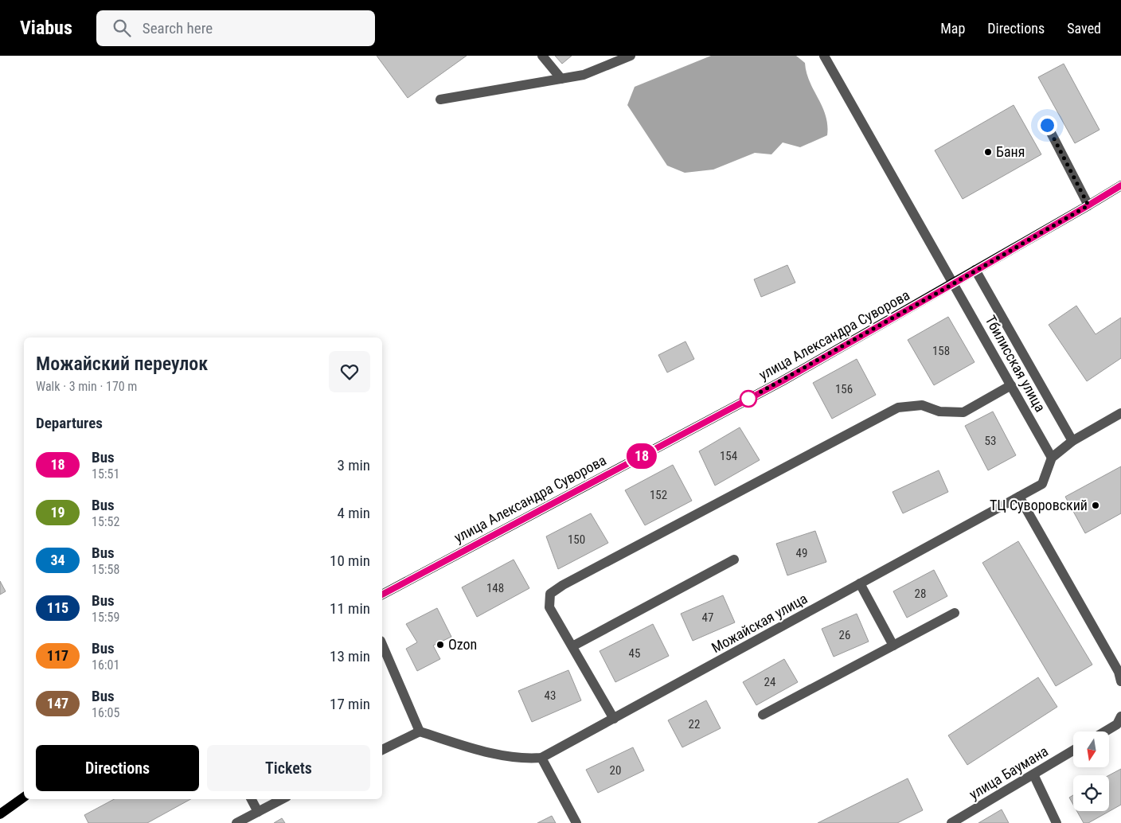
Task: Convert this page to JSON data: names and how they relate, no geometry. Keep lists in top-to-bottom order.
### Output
{
  "streets": {
    "main road": ["улица Александра Суворова"],
    "street": ["Тбилисская улица", "Можайская улица", "улица Баумана"]
  },
  "crossings": [
    ["улица Александра Суворова", "Тбилисская улица"],
    ["Тбилисская улица", "Можайская улица"]
  ],
  "places": ["Баня", "ТЦ Суворовский", "Ozon"],
  "lines": ["bus line 18"],
  "house_numbers": [
    "158",
    "156",
    "53",
    "154",
    "152",
    "150",
    "49",
    "148",
    "28",
    "47",
    "26",
    "45",
    "24",
    "43",
    "22",
    "20"
  ],
  "north": "bottom",
  "page": {
    "header": "Viabus",
    "search": "Search here",
    "nav": ["Map", "Directions", "Saved"],
    "on_map": "18",
    "heading": [
      ["Можайский переулок", "Walk · 3 min · 170 m"],
      "Departures"
    ],
    "list": [
      {
        "mark": "18",
        "name": "Bus",
        "note": "15:51",
        "value": "3 min"
      },
      {
        "mark": "19",
        "name": "Bus",
        "note": "15:52",
        "value": "4 min"
      },
      {
        "mark": "34",
        "name": "Bus",
        "note": "15:58",
        "value": "10 min"
      },
      {
        "mark": "115",
        "name": "Bus",
        "note": "15:59",
        "value": "11 min"
      },
      {
        "mark": "117",
        "name": "Bus",
        "note": "16:01",
        "value": "13 min"
      },
      {
        "mark": "147",
        "name": "Bus",
        "note": "16:05",
        "value": "17 min"
      }
    ],
    "buttons": ["Directions", "Tickets"]
  }
}
